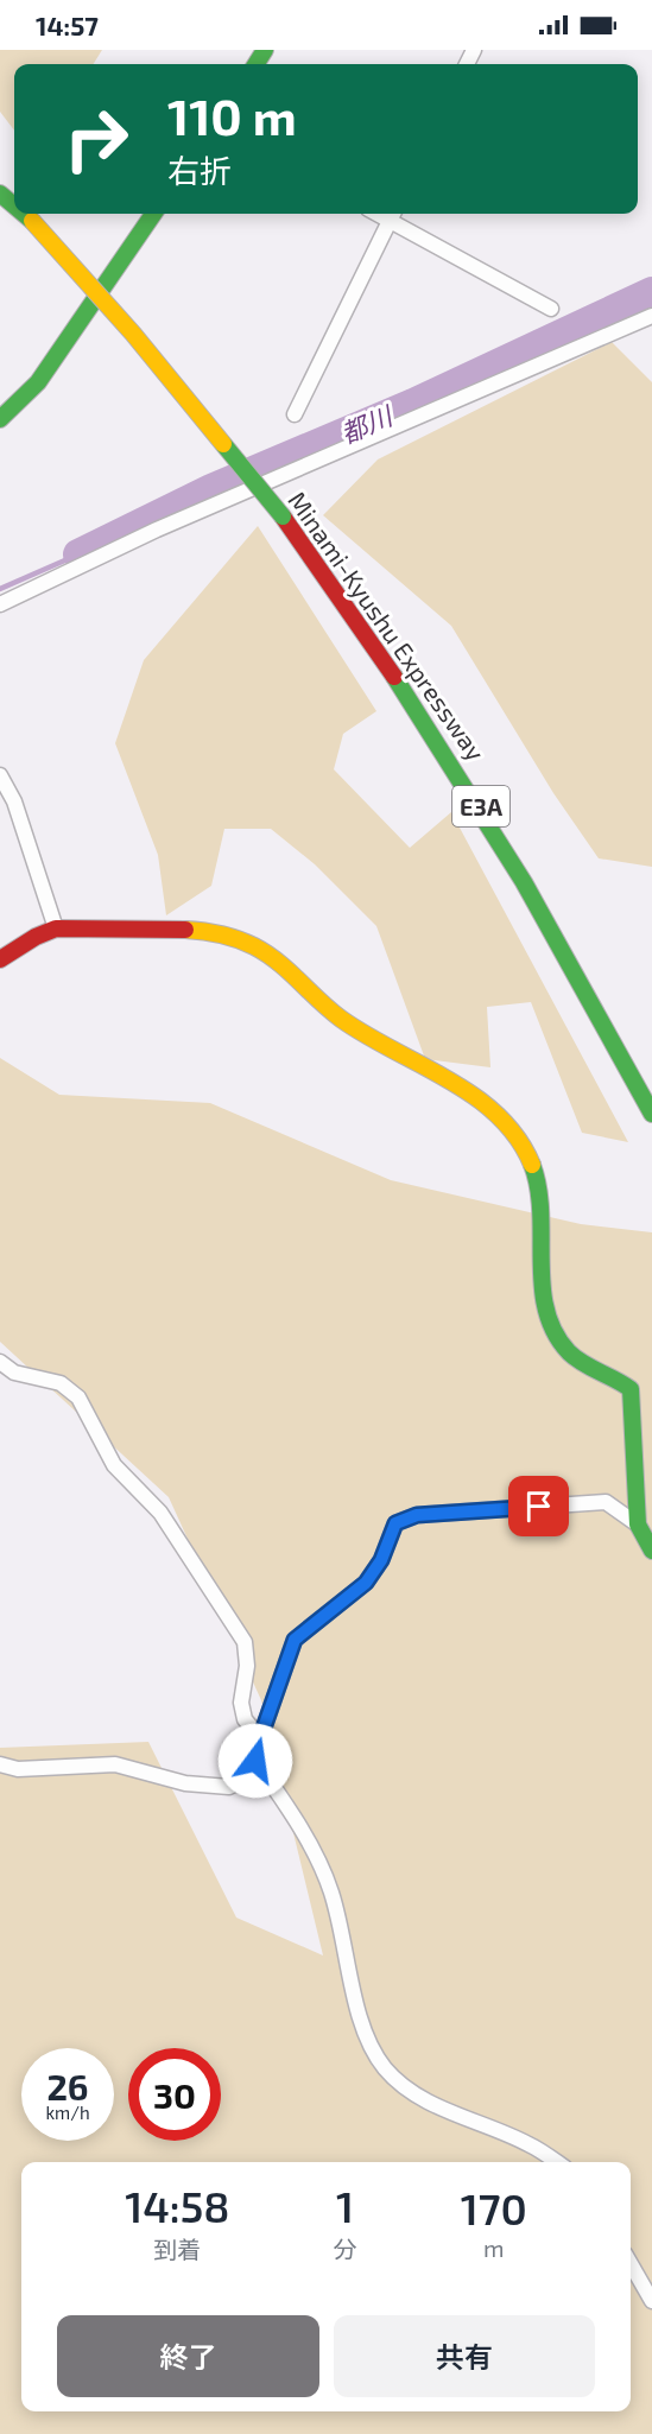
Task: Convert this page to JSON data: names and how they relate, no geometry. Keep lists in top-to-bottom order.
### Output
{
  "streets": {
    "main road": ["Minami-Kyushu Expressway", "E3A"]
  },
  "water": ["都川"],
  "page": {
    "status": "14:57",
    "turn": ["110 m", "右折"],
    "speed": "26 km/h",
    "limit": "30",
    "eta": [
      "14:58",
      "到着",
      "1",
      "分",
      "170",
      "m"
    ],
    "buttons": ["終了", "共有"]
  }
}
